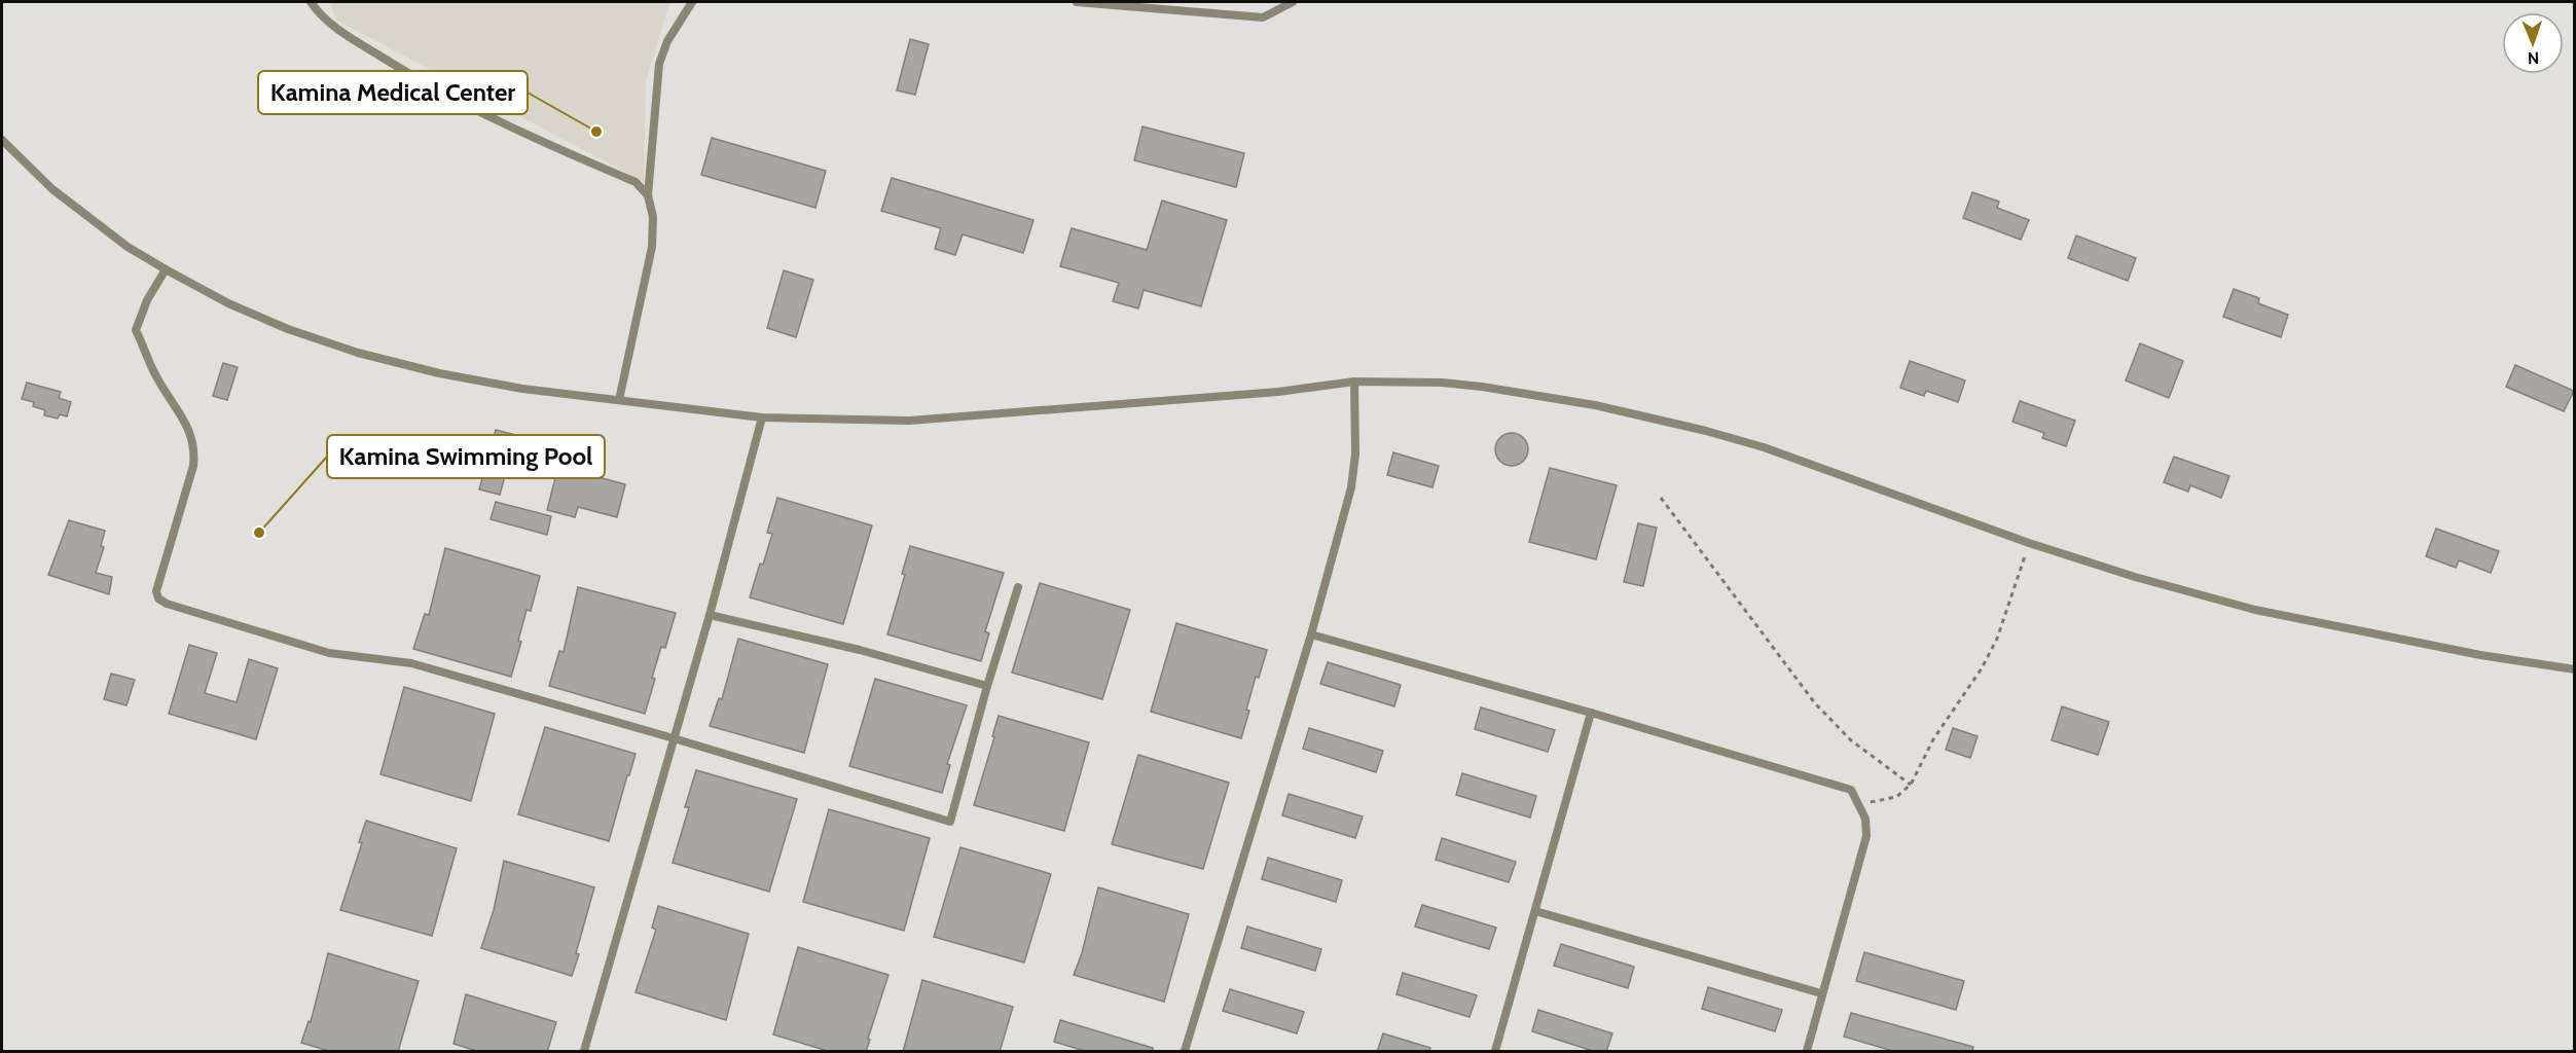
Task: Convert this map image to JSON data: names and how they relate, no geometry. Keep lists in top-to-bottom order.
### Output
{
  "places": ["Kamina Medical Center", "Kamina Swimming Pool"],
  "north": "bottom"
}
